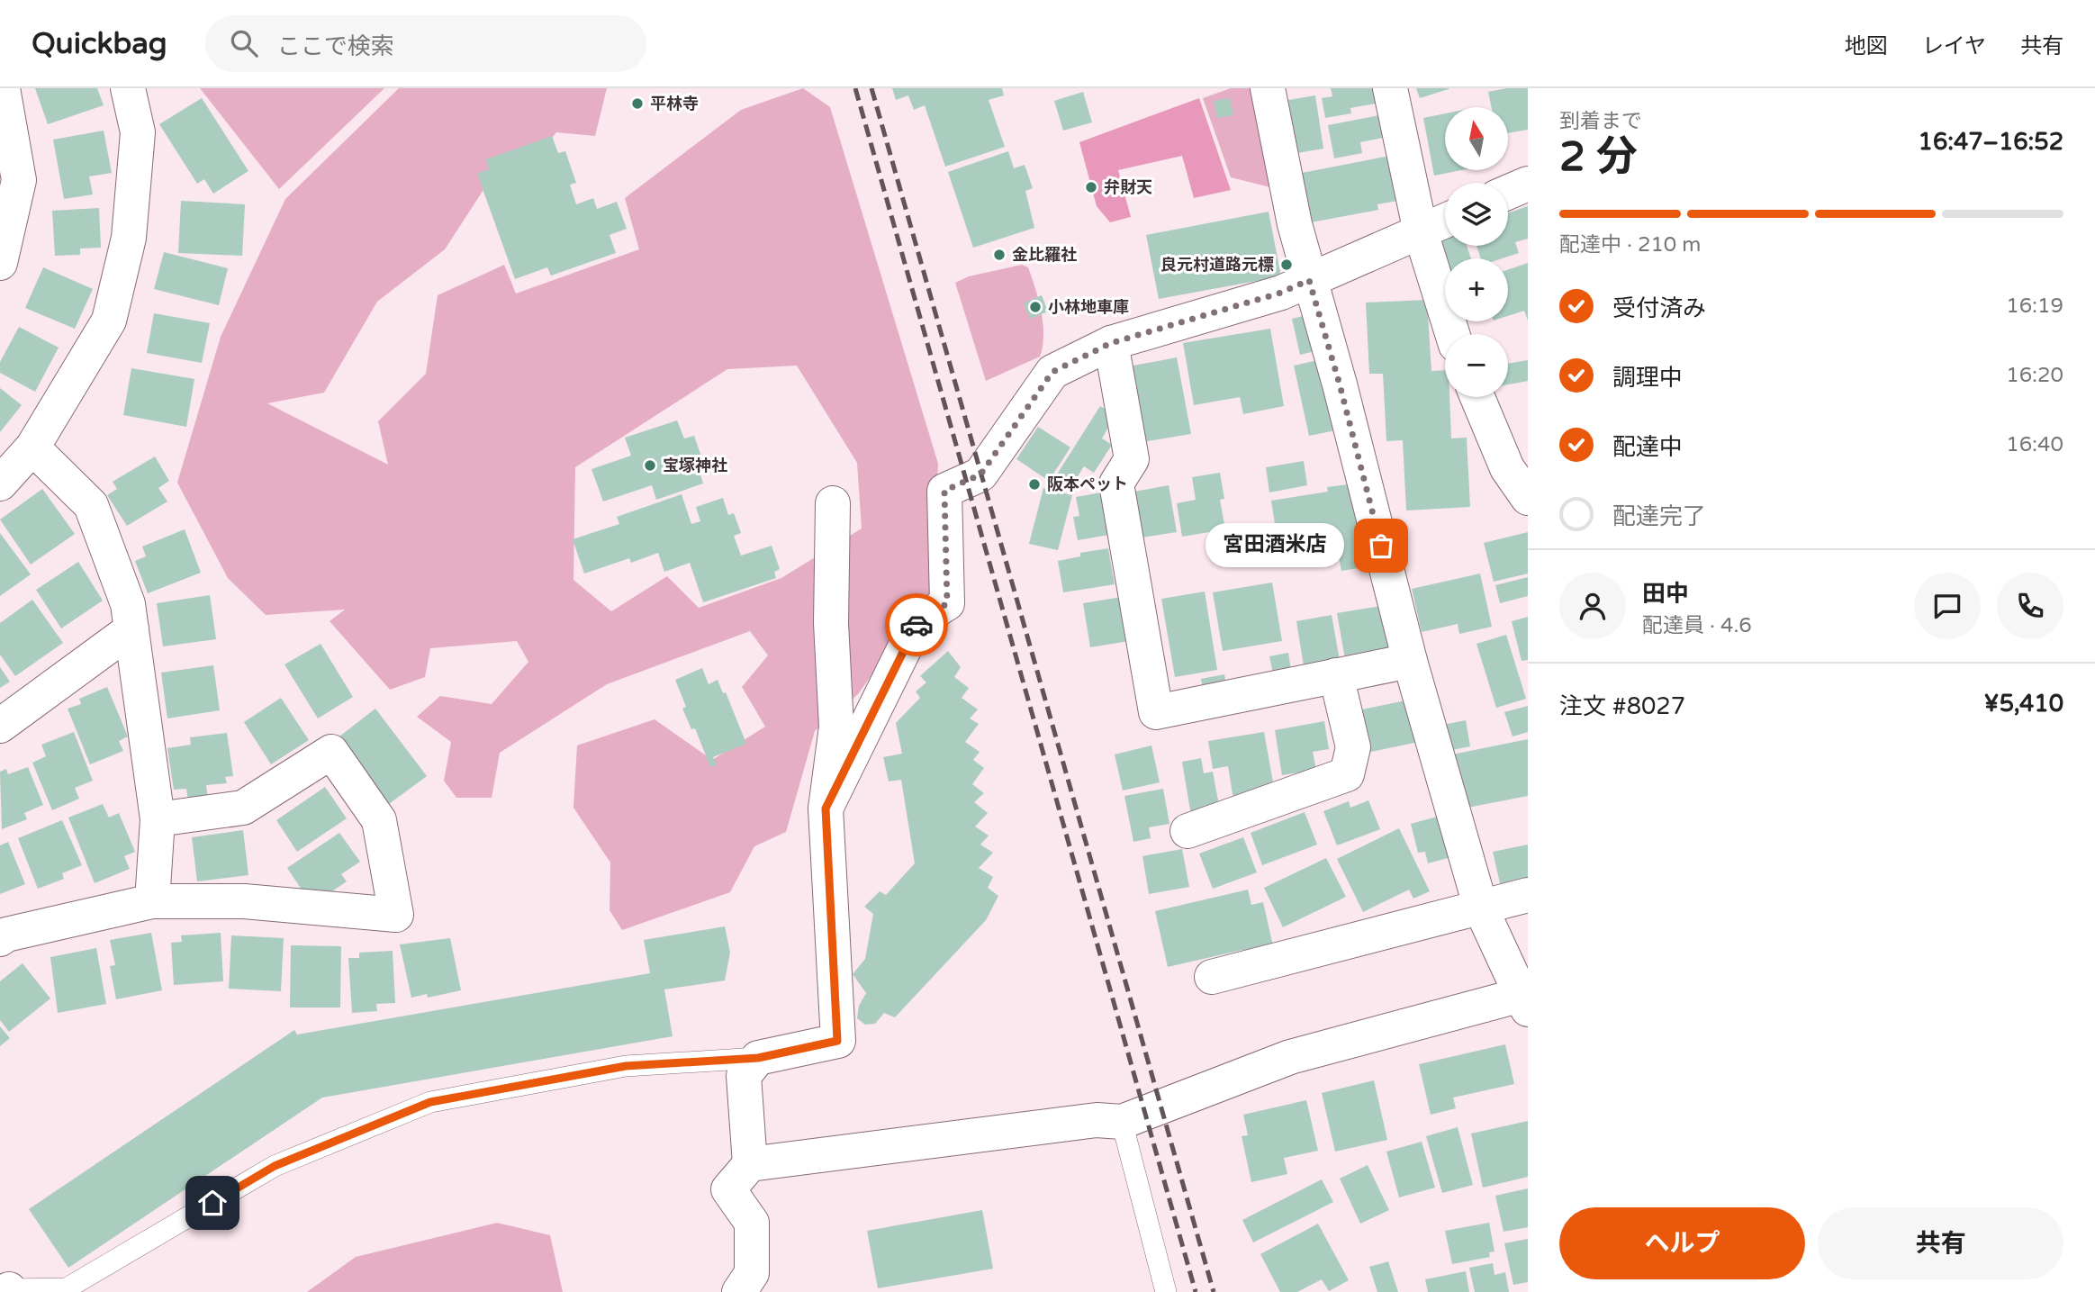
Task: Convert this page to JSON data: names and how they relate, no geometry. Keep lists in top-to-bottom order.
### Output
{
  "places": [
    "平林寺",
    "弁財天",
    "金比羅社",
    "良元村道路元標",
    "小林地車庫",
    "宝塚神社",
    "阪本ペット",
    "宮田酒米店"
  ],
  "north": "top",
  "page": {
    "header": "Quickbag",
    "search": "ここで検索",
    "nav": ["地図", "レイヤ", "共有"],
    "heading": ["2 分", "到着まで", "16:47–16:52"],
    "panel": [
      "田中",
      "配達員 · 4.6",
      "注文 #8027",
      "¥5,410"
    ],
    "map_buttons": ["+", "−"],
    "bar": "配達中 · 210 m",
    "list": [
      ["受付済み", "16:19"],
      ["調理中", "16:20"],
      ["配達中", "16:40"],
      "配達完了"
    ],
    "bubble": "宮田酒米店",
    "buttons": ["ヘルプ", "共有"]
  }
}
